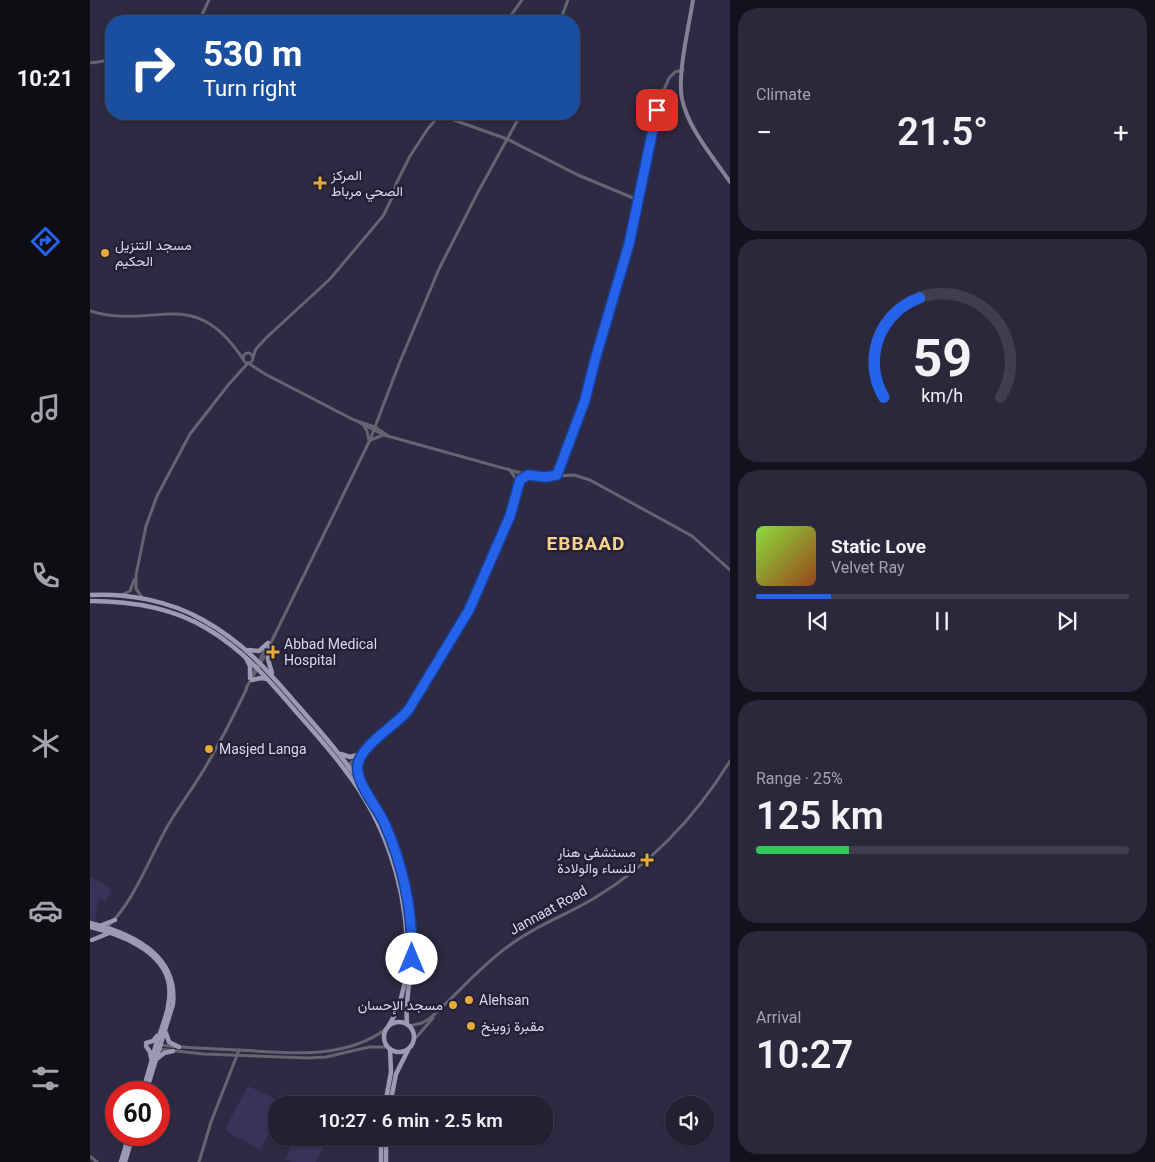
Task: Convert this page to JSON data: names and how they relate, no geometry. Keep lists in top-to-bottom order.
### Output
{
  "streets": {
    "street": ["Jannaat Road"]
  },
  "districts": ["EBBAAD"],
  "places": {
    "health": ["المركز الصحي مرباط", "Abbad Medical Hospital", "مستشفى هنار للنساء والولادة"],
    "other": [
      "مسجد التنزيل الحكيم",
      "Masjed Langa",
      "Alehsan",
      "مسجد الإحسان",
      "مقبرة زوينخ"
    ]
  },
  "page": {
    "tabs": "10:21",
    "tile": [
      "Climate",
      ["Range · 25%", "125 km"],
      ["Arrival", "10:27"]
    ],
    "turn": ["530 m", "Turn right"],
    "heat": ["−", "21.5°", "+"],
    "song": ["Static Love", "Velvet Ray"],
    "limit": "60",
    "trip": "10:27 · 6 min · 2.5 km",
    "gauge": ["59", "km/h"]
  }
}
